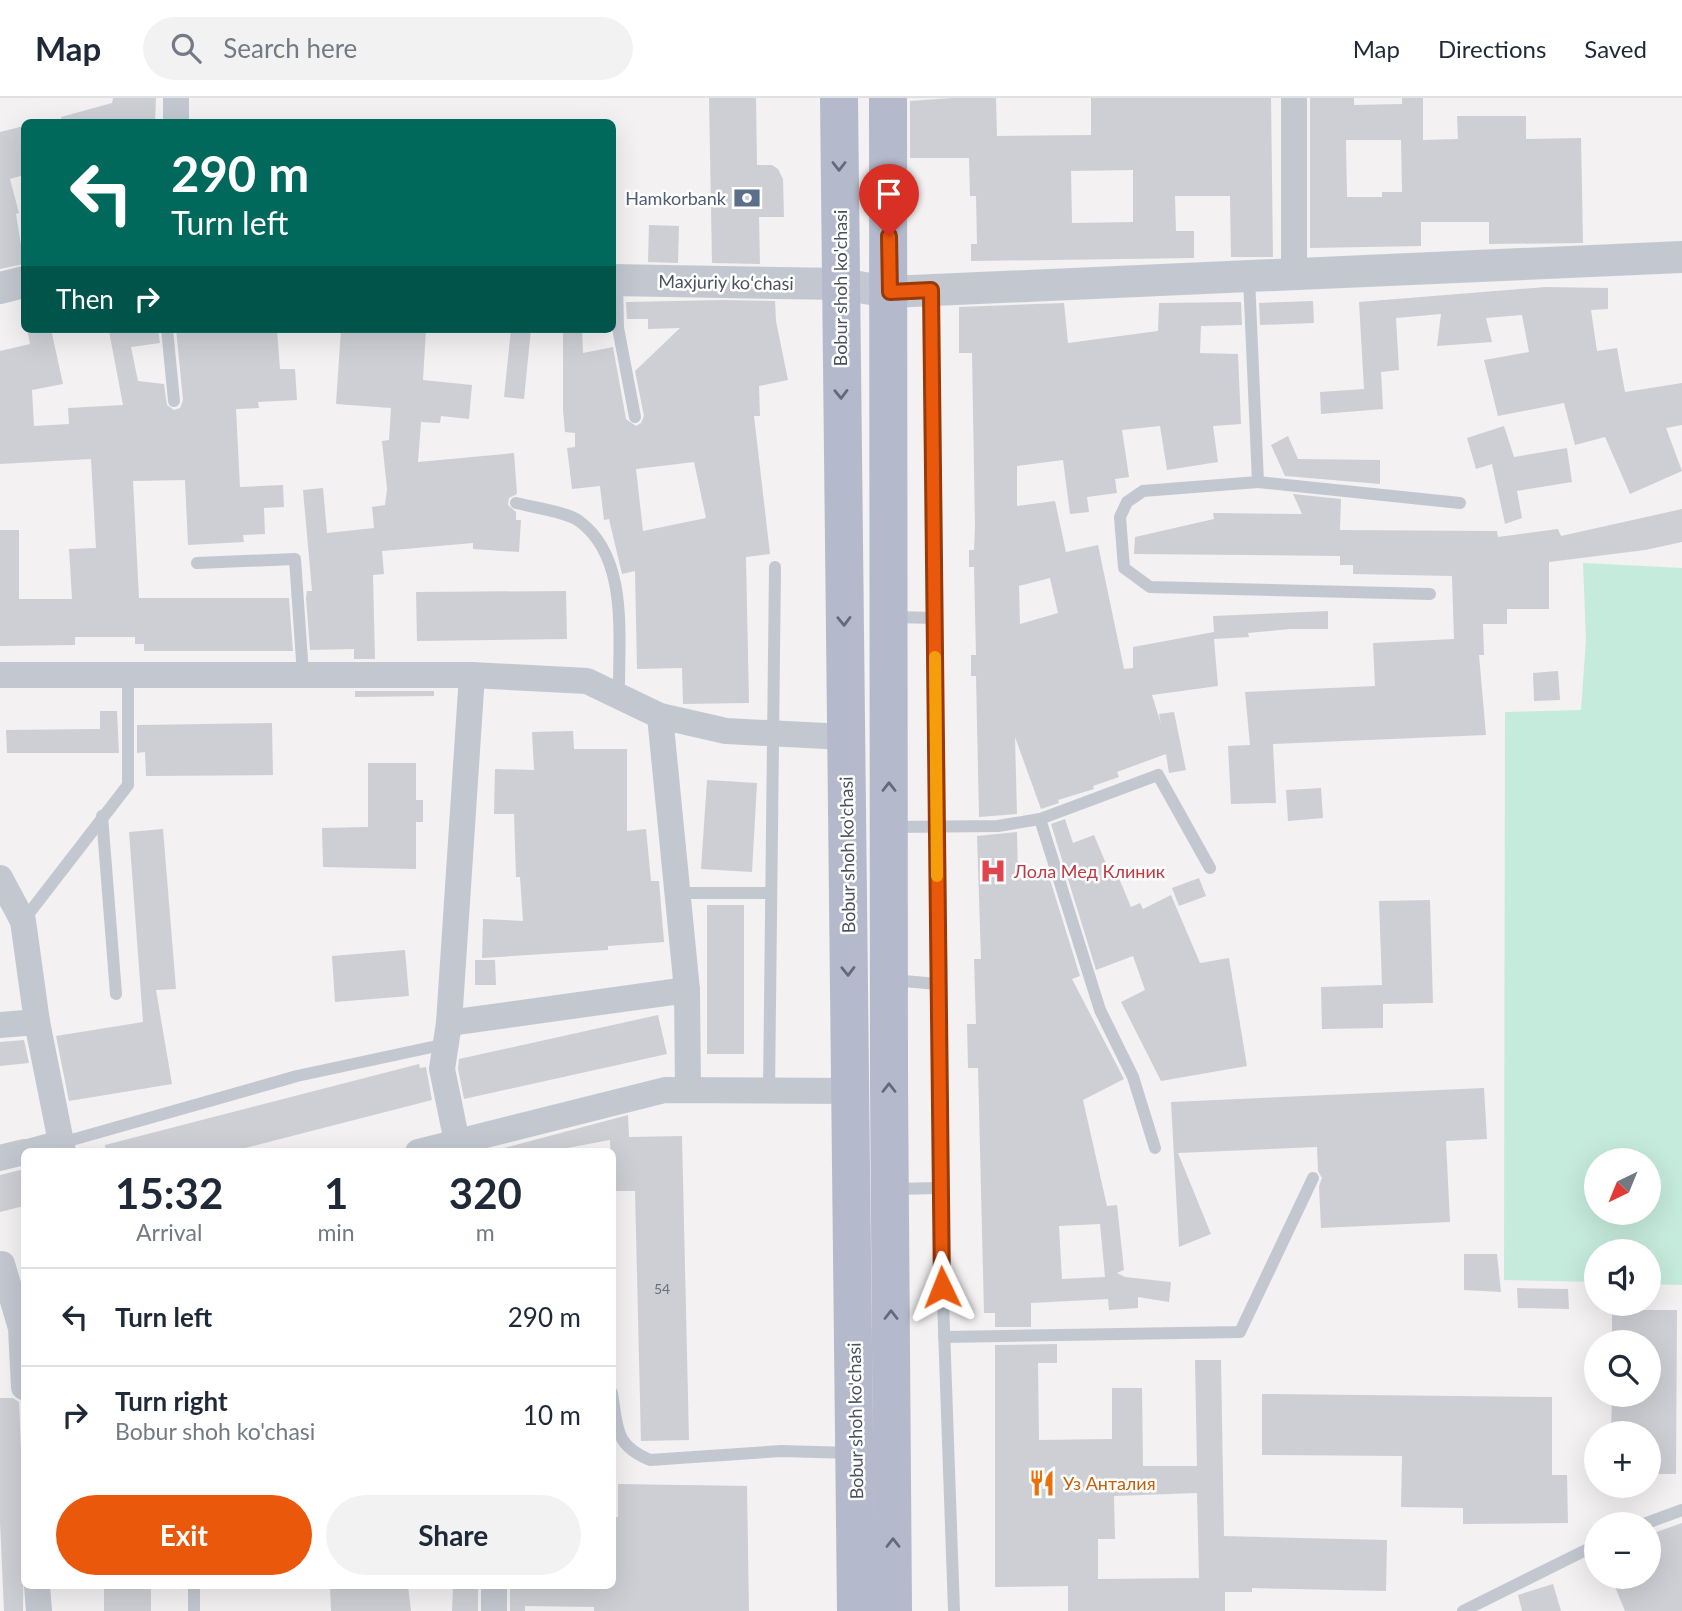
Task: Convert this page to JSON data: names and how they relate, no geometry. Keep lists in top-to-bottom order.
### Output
{
  "streets": {
    "main road": ["Bobur shoh ko'chasi"],
    "street": ["Maxjuriy koʻchasi"]
  },
  "crossings": [
    ["Maxjuriy koʻchasi", "Bobur shoh ko'chasi"]
  ],
  "places": {
    "bank": ["Hamkorbank"],
    "hospital": ["Лола Мед Клиник"],
    "restaurant": ["Уз Анталия"]
  },
  "house_numbers": ["54"],
  "north": "bottom left",
  "page": {
    "header": "Map",
    "search": "Search here",
    "nav": ["Map", "Directions", "Saved"],
    "turn": ["290 m", "Turn left"],
    "then": "Then",
    "map_buttons": ["+", "−"],
    "eta": [
      "15:32",
      "Arrival",
      "1",
      "min",
      "320",
      "m"
    ],
    "list": [
      {
        "name": "Turn left",
        "value": "290 m"
      },
      {
        "name": "Turn right",
        "note": "Bobur shoh ko'chasi",
        "value": "10 m"
      }
    ],
    "buttons": ["Exit", "Share"]
  }
}
